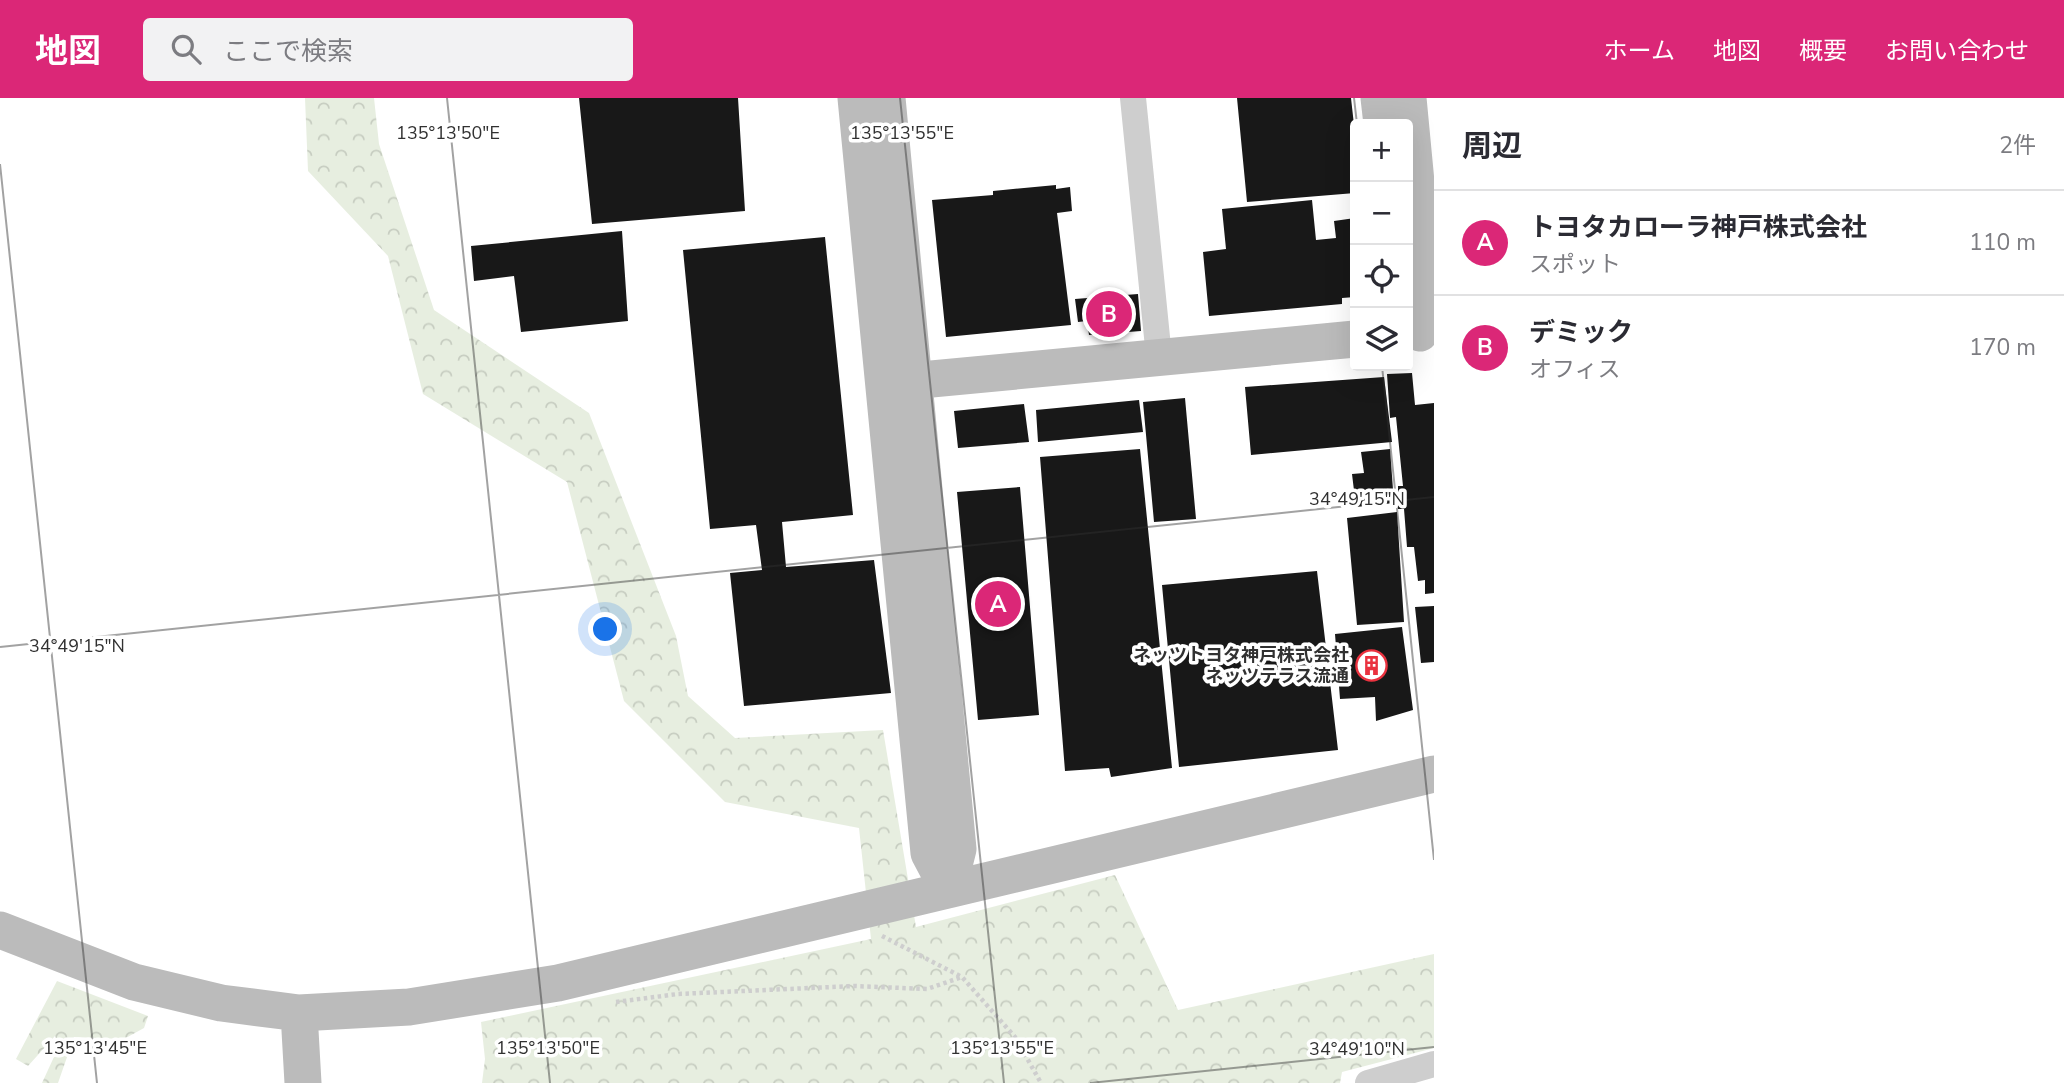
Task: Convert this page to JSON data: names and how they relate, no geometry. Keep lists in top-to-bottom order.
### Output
{
  "places": {
    "building": ["ネッツトヨタ神戸株式会社 ネッツテラス流通"]
  },
  "page": {
    "header": "地図",
    "search": "ここで検索",
    "nav": [
      "ホーム",
      "地図",
      "概要",
      "お問い合わせ"
    ],
    "heading": ["周辺", "2件"],
    "map_buttons": ["+", "−"],
    "list": [
      {
        "mark": "A",
        "name": "トヨタカローラ神戸株式会社",
        "note": "スポット",
        "value": "110 m"
      },
      {
        "mark": "B",
        "name": "デミック",
        "note": "オフィス",
        "value": "170 m"
      }
    ],
    "pins": ["B", "A"]
  },
  "coordinates": [
    "135°13'50\"E",
    "135°13'55\"E",
    "34°49'15\"N",
    "135°13'45\"E",
    "34°49'10\"N"
  ]
}
